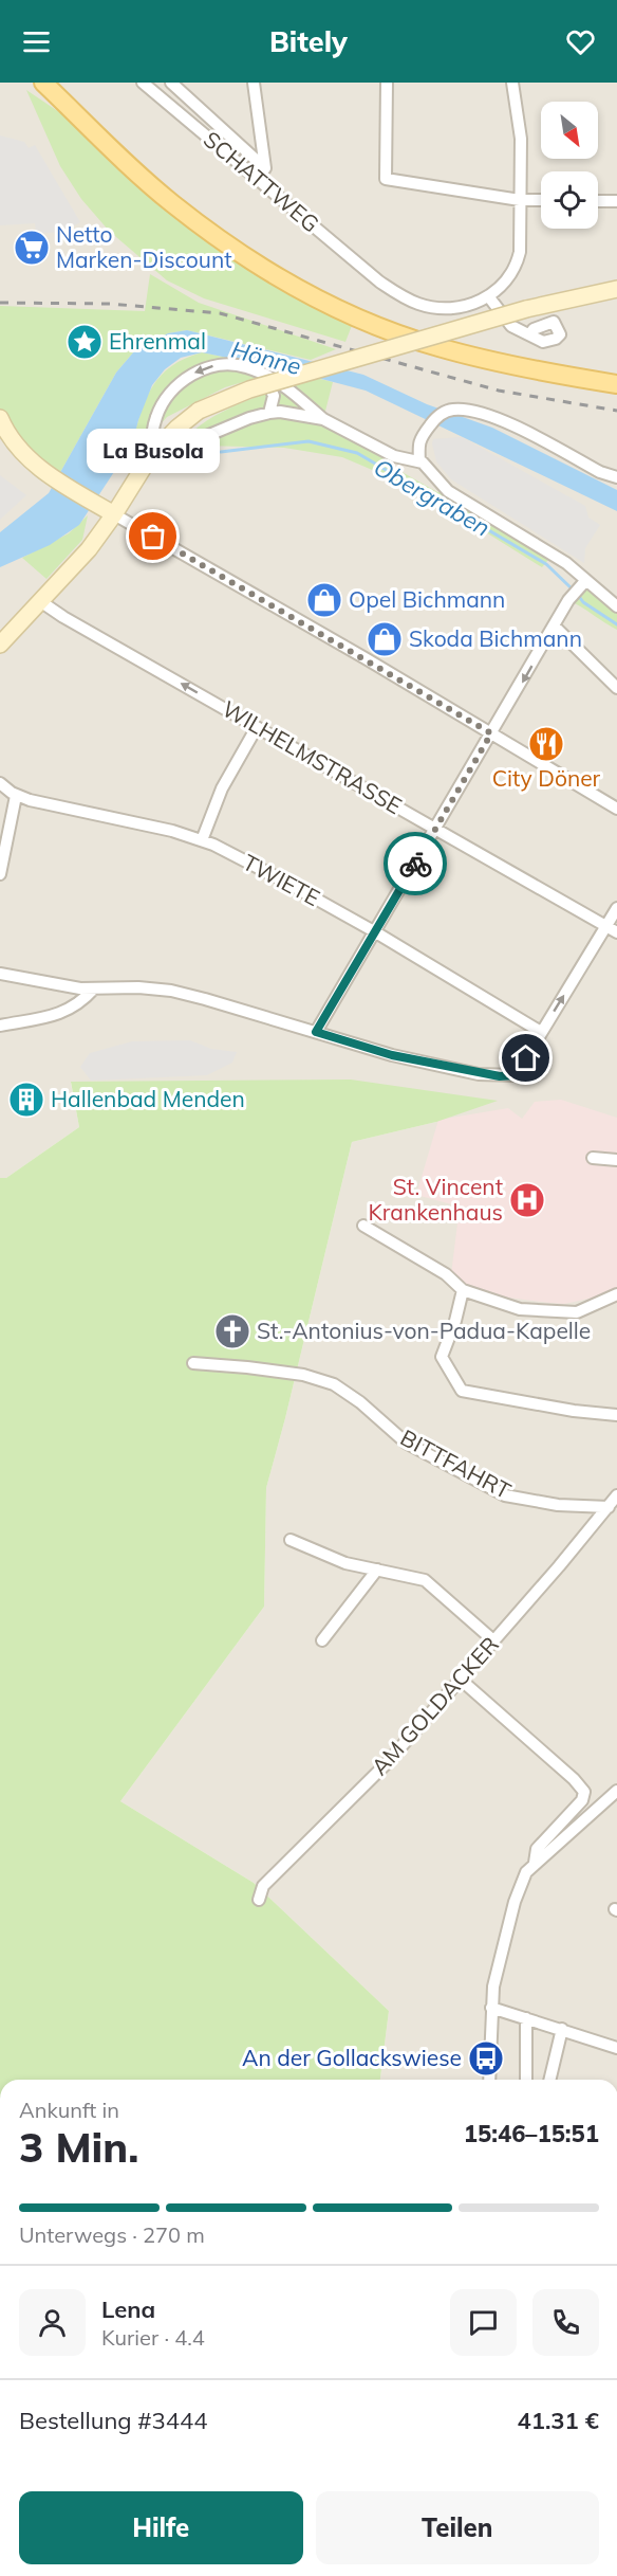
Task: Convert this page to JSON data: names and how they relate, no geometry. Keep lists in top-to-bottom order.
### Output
{
  "streets": {
    "street": [
      "SCHATTWEG",
      "WILHELMSTRASSE",
      "TWIETE",
      "BITTFAHRT",
      "AM GOLDACKER"
    ]
  },
  "crossings": [
    ["BITTFAHRT", "AM GOLDACKER"]
  ],
  "one_way": ["WILHELMSTRASSE"],
  "water": ["Hönne", "Obergraben"],
  "places": {
    "supermarket": ["Netto Marken-Discount"],
    "place": ["Ehrenmal"],
    "other": ["La Busola"],
    "shop": ["Opel Bichmann", "Skoda Bichmann"],
    "restaurant": ["City Döner"],
    "building": ["Hallenbad Menden"],
    "hospital": ["St. Vincent Krankenhaus"],
    "church": ["St.-Antonius-von-Padua-Kapelle"],
    "bus stop": ["An der Gollackswiese"]
  },
  "north": "bottom right",
  "page": {
    "header": "Bitely",
    "bubble": "La Busola",
    "heading": ["3 Min.", "Ankunft in", "15:46–15:51"],
    "panel": [
      "Lena",
      "Kurier · 4.4",
      "Bestellung #3444",
      "41.31 €"
    ],
    "bar": "Unterwegs · 270 m",
    "buttons": ["Hilfe", "Teilen"]
  }
}
